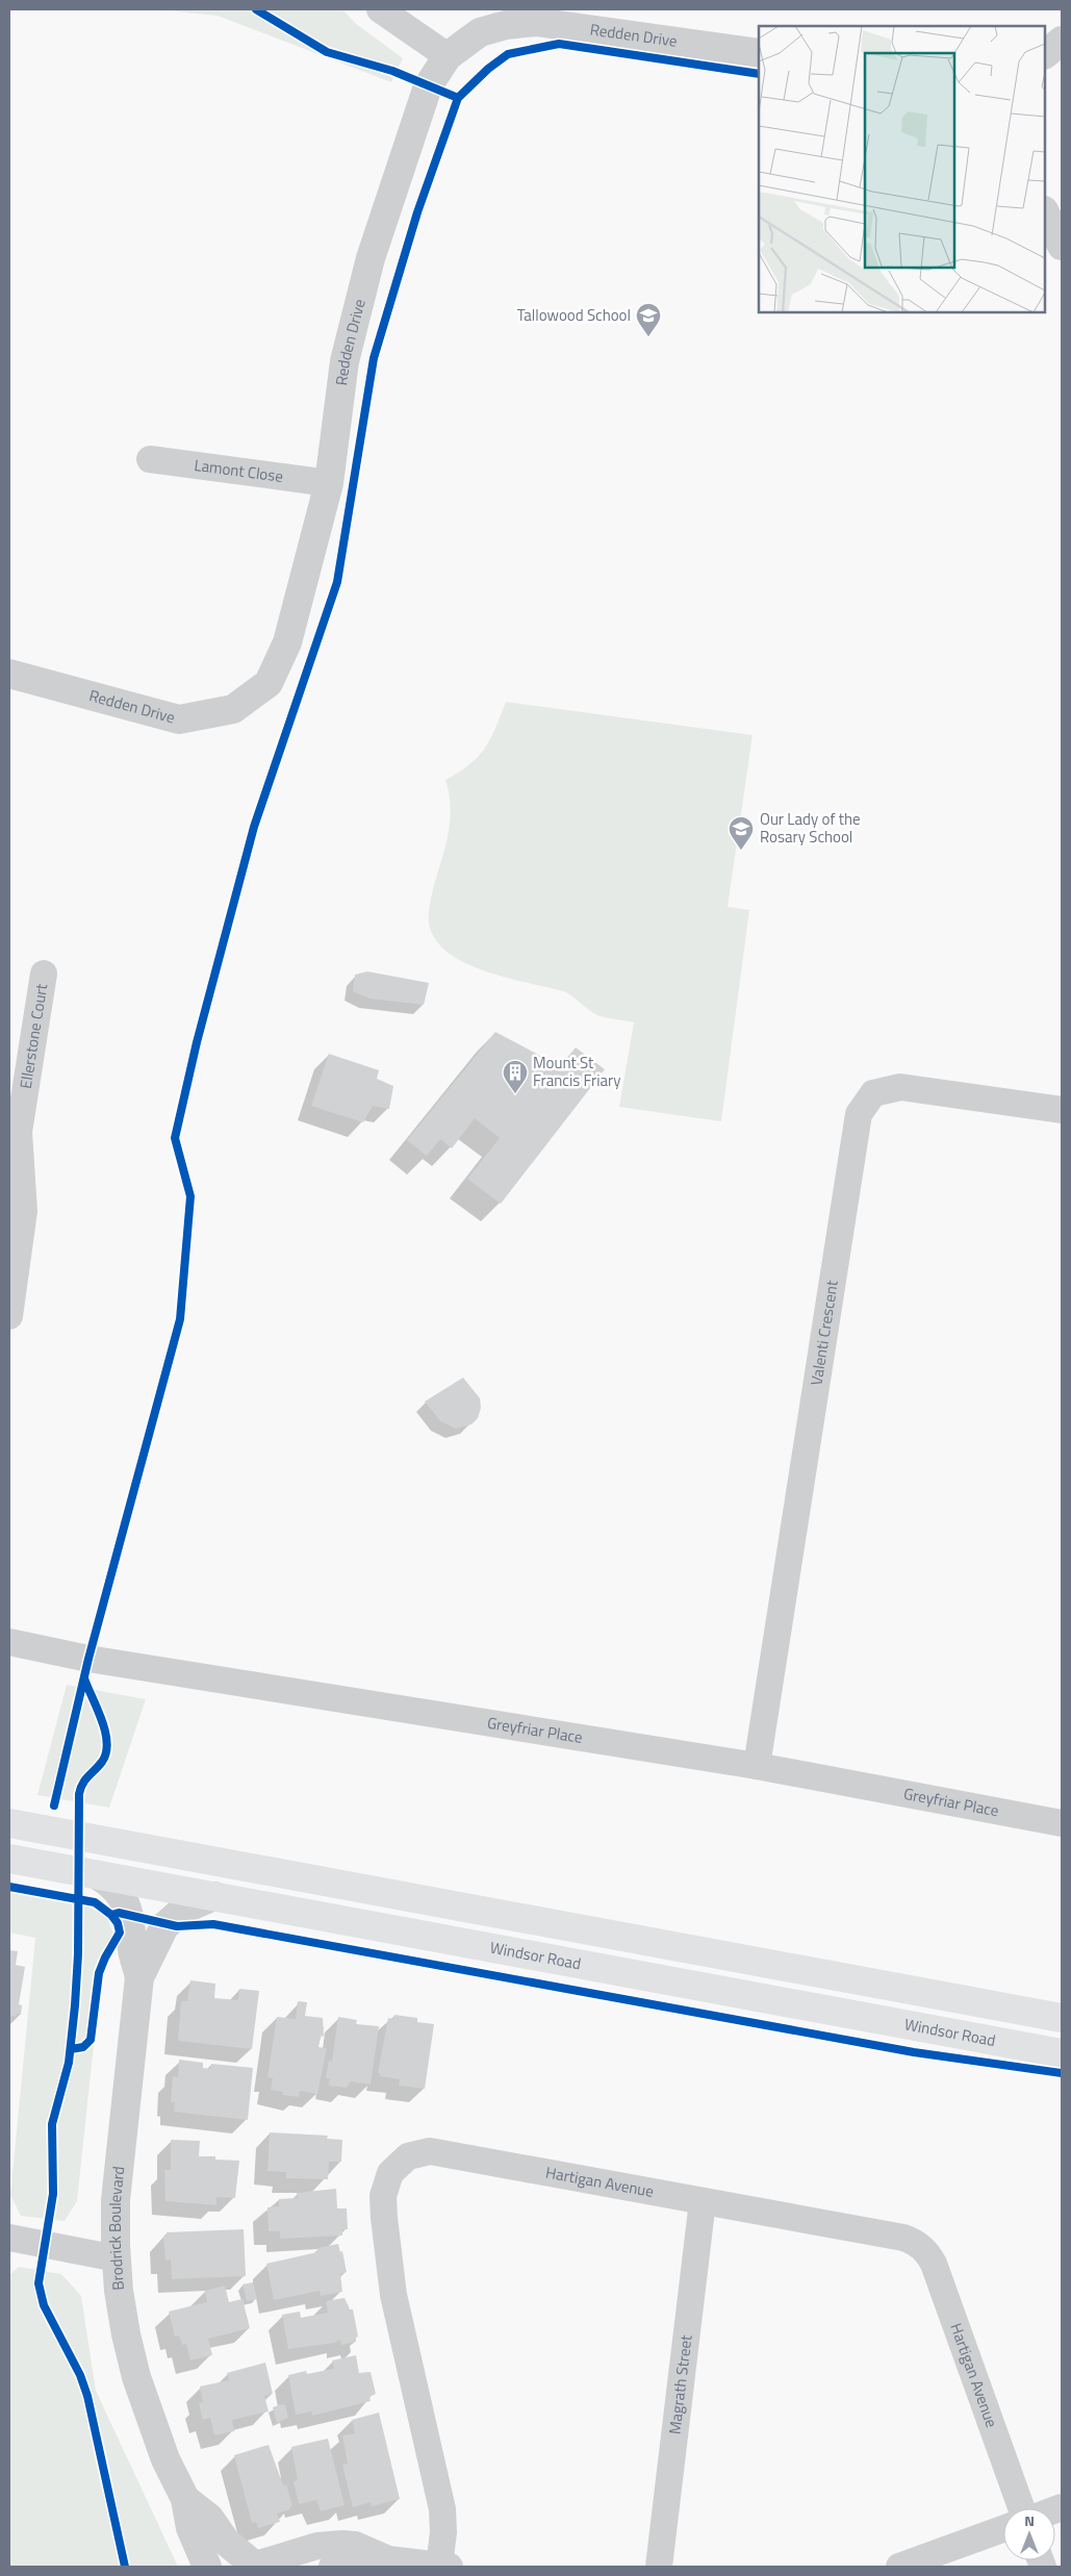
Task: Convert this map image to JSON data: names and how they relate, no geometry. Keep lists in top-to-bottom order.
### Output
{
  "streets": {
    "main road": ["Windsor Road"],
    "street": [
      "Redden Drive",
      "Lamont Close",
      "Ellerstone Court",
      "Valenti Crescent",
      "Greyfriar Place",
      "Hartigan Avenue",
      "Brodrick Boulevard",
      "Magrath Street"
    ]
  },
  "crossings": [
    ["Redden Drive", "Lamont Close"],
    ["Valenti Crescent", "Greyfriar Place"],
    ["Windsor Road", "Brodrick Boulevard"],
    ["Hartigan Avenue", "Magrath Street"]
  ],
  "places": {
    "school or university": ["Tallowood School", "Our Lady of the Rosary School"],
    "building": ["Mount St Francis Friary"]
  },
  "north": "top"
}
